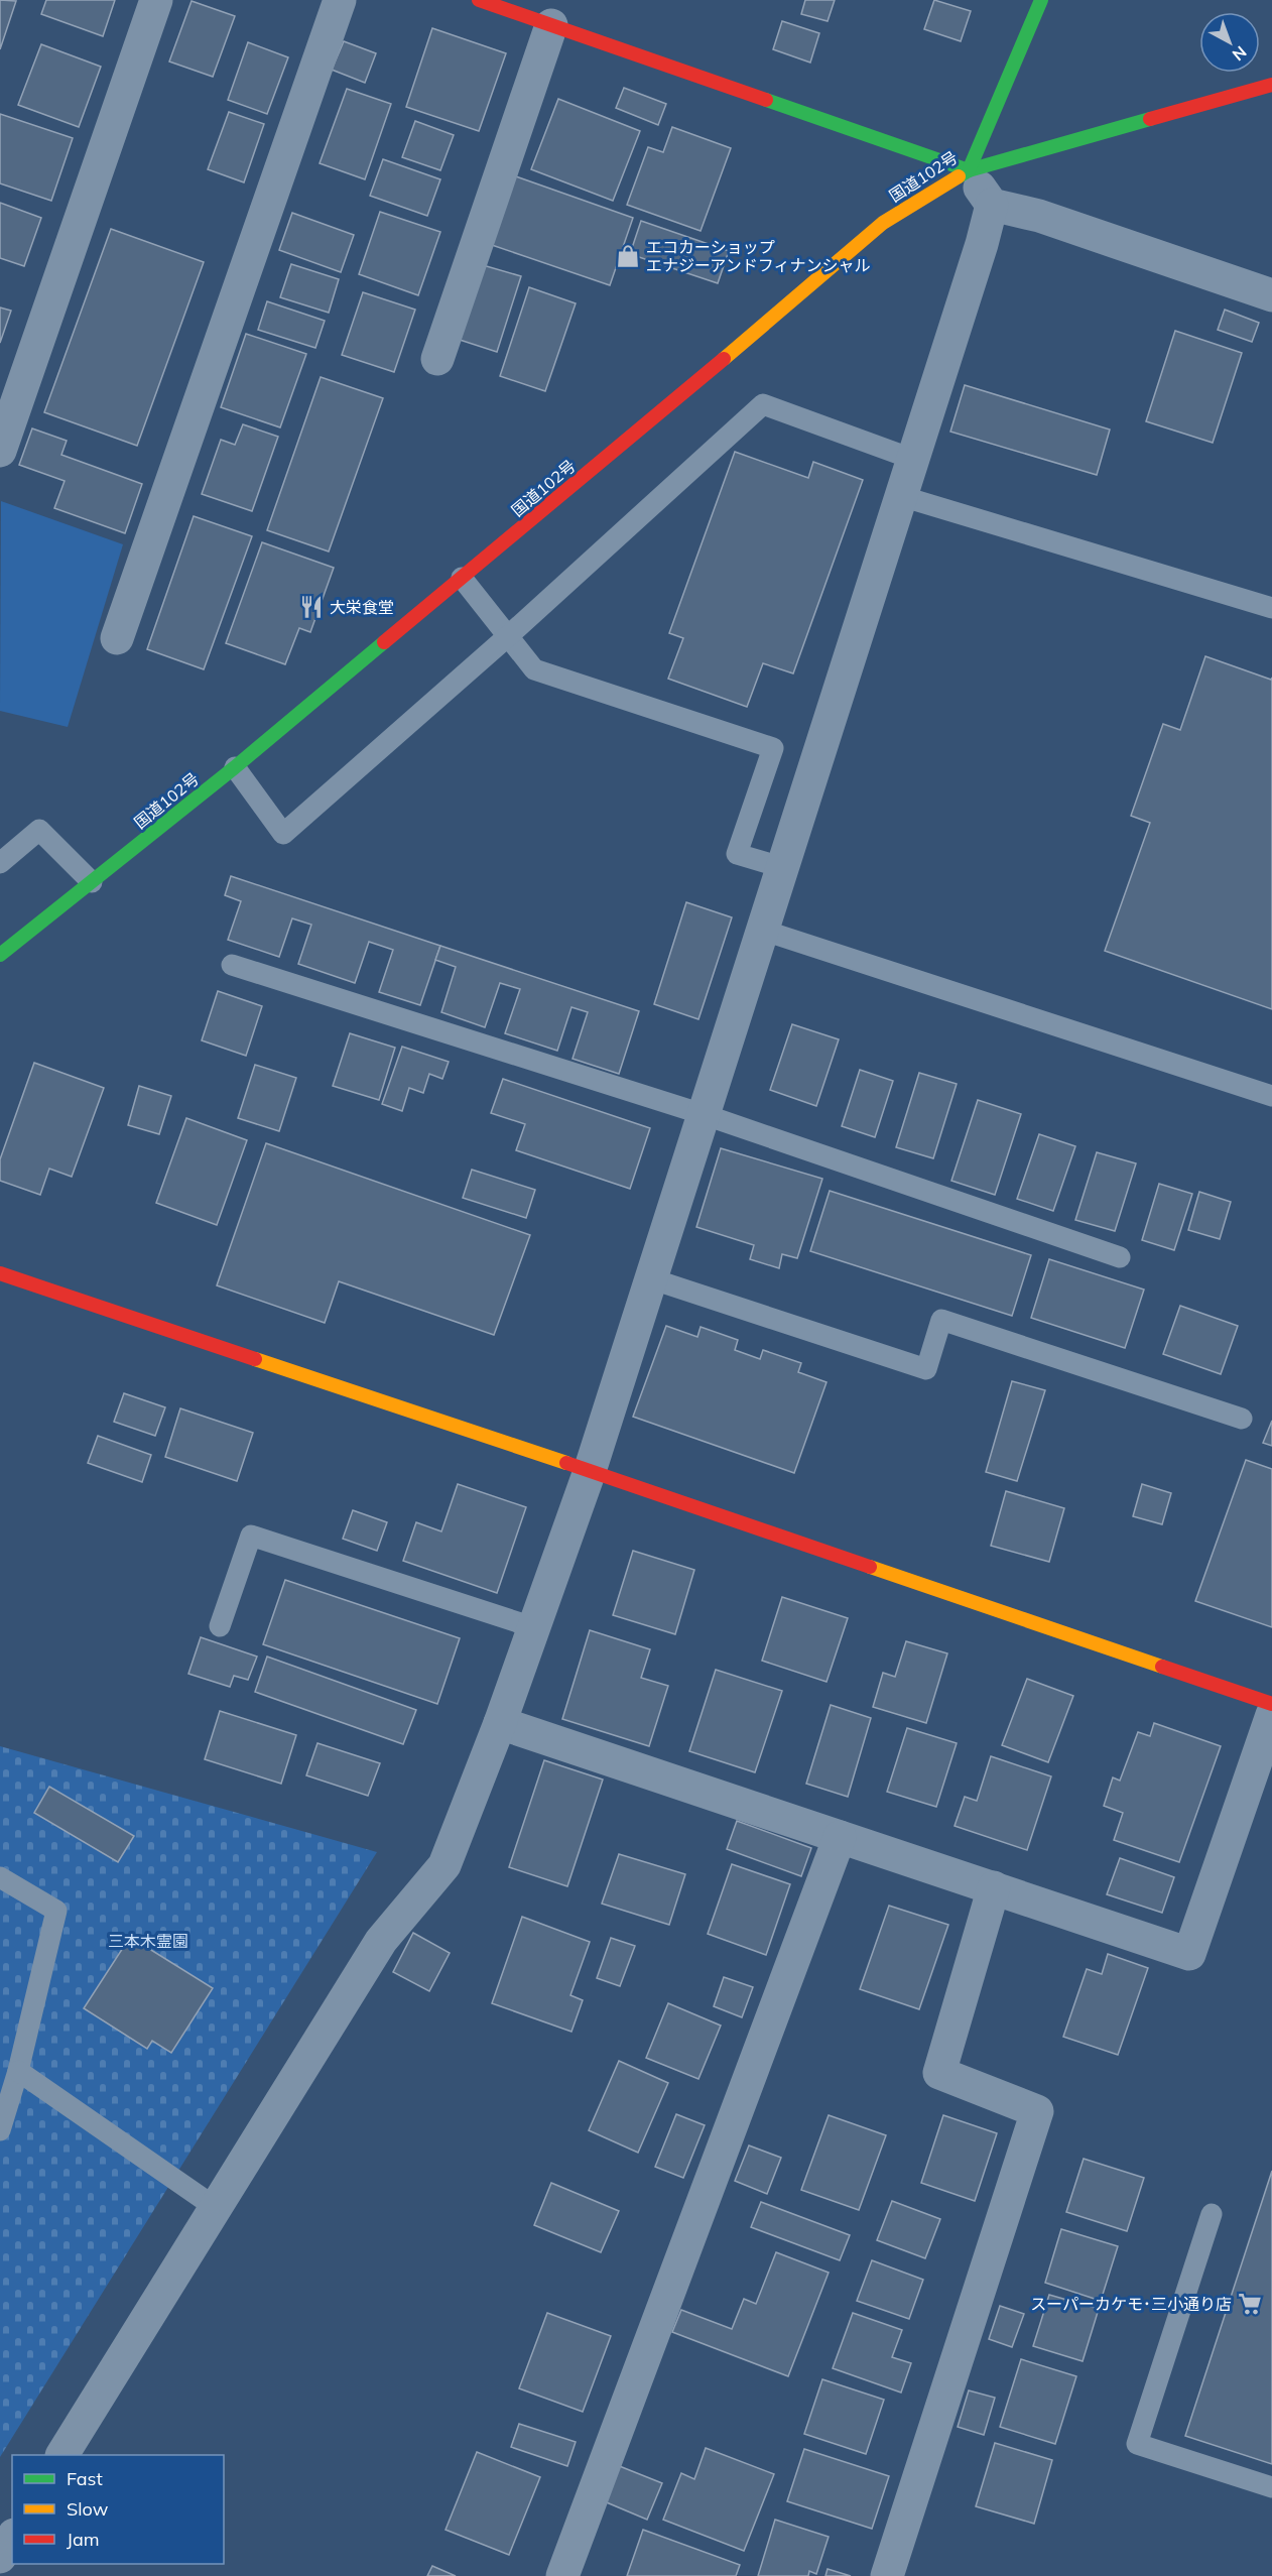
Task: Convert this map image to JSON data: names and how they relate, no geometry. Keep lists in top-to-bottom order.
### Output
{
  "streets": {
    "main road": ["国道102号"]
  },
  "parks": ["三本木霊園"],
  "places": {
    "shop": ["エコカーショップ エナジーアンドフィナンシャル"],
    "restaurant": ["大栄食堂"],
    "supermarket": ["スーパーカケモ･三小通り店"]
  },
  "legend": ["Fast", "Slow", "Jam"],
  "north": "bottom right"
}
